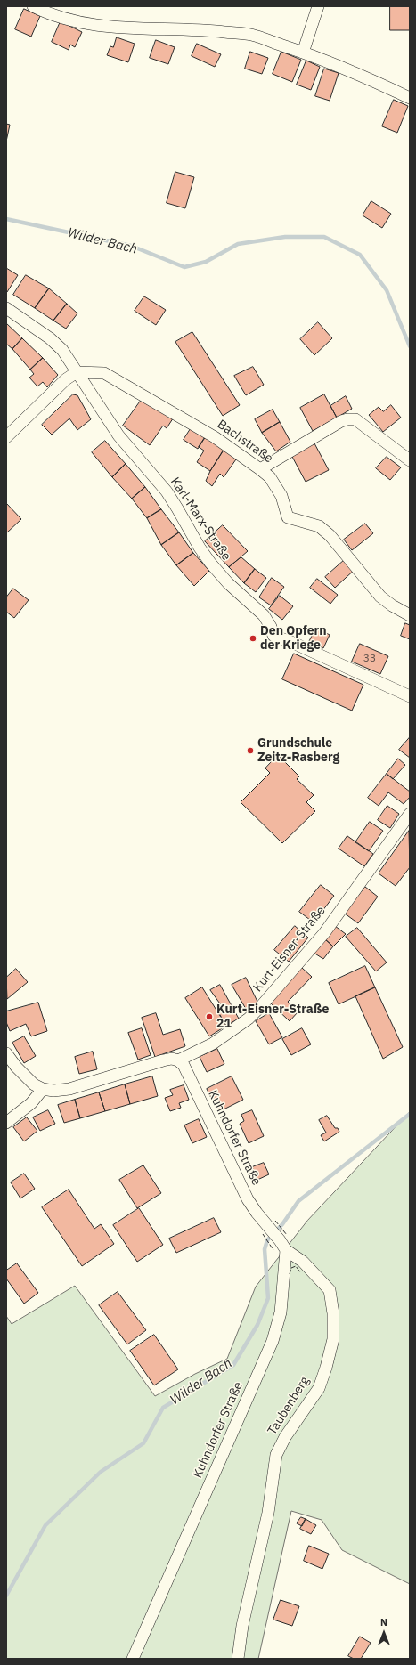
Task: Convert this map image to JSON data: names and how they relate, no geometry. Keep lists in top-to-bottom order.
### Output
{
  "streets": {
    "street": [
      "Bachstraße",
      "Karl-Marx-Straße",
      "Kurt-Eisner-Straße",
      "Kuhndorfer Straße",
      "Taubenberg"
    ]
  },
  "crossings": [
    ["Bachstraße", "Karl-Marx-Straße"],
    ["Kurt-Eisner-Straße", "Kuhndorfer Straße"],
    ["Kuhndorfer Straße", "Taubenberg"]
  ],
  "water": ["Wilder Bach"],
  "places": ["Den Opfern der Kriege", "Grundschule Zeitz-Rasberg", "Kurt-Eisner-Straße 21"],
  "house_numbers": ["33"],
  "north": "top"
}
